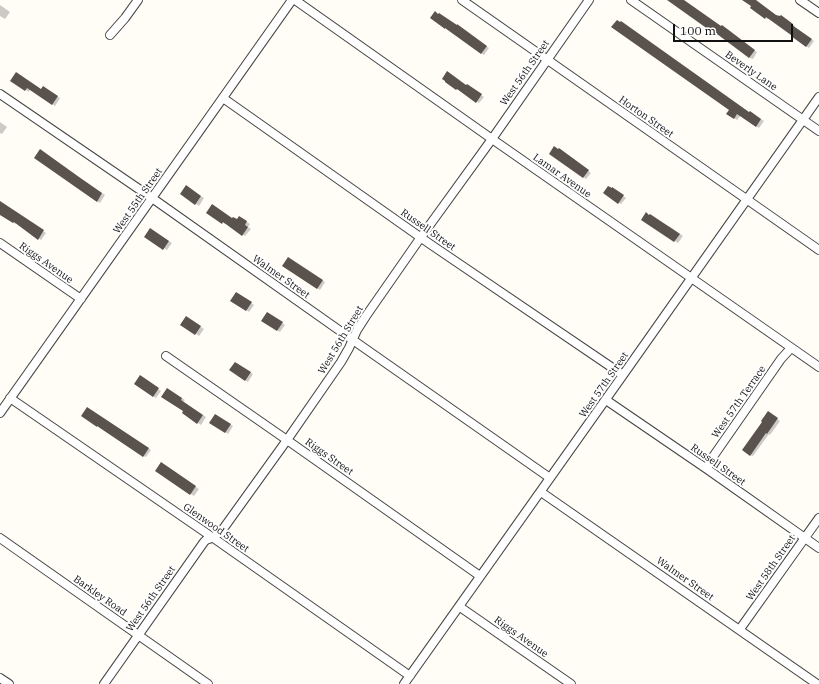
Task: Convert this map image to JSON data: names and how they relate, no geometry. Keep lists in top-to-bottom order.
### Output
{
  "streets": {
    "street": [
      "Beverly Lane",
      "West 56th Street",
      "Horton Street",
      "Lamar Avenue",
      "West 55th Street",
      "Russell Street",
      "Riggs Avenue",
      "Walmer Street",
      "West 57th Street",
      "West 57th Terrace",
      "Riggs Street",
      "Glenwood Street",
      "West 58th Street",
      "Barkley Road"
    ]
  },
  "crossings": [
    ["Beverly Lane", "West 57th Street"],
    ["West 56th Street", "Horton Street"],
    ["West 56th Street", "Lamar Avenue"],
    ["West 56th Street", "Russell Street"],
    ["West 56th Street", "Walmer Street"],
    ["West 56th Street", "Riggs Street"],
    ["West 56th Street", "Glenwood Street"],
    ["West 56th Street", "Barkley Road"],
    ["Horton Street", "West 57th Street"],
    ["Lamar Avenue", "West 55th Street"],
    ["Lamar Avenue", "West 57th Street"],
    ["Lamar Avenue", "West 57th Terrace"],
    ["West 55th Street", "Russell Street"],
    ["West 55th Street", "Riggs Avenue"],
    ["West 55th Street", "Walmer Street"],
    ["West 55th Street", "Glenwood Street"],
    ["Russell Street", "West 57th Street"],
    ["Russell Street", "West 57th Terrace"],
    ["Russell Street", "West 58th Street"],
    ["Riggs Avenue", "West 57th Street"],
    ["Walmer Street", "West 57th Street"],
    ["Walmer Street", "West 58th Street"],
    ["West 57th Street", "Riggs Street"],
    ["West 57th Street", "Glenwood Street"]
  ],
  "scale_bar": "100 m"
}
